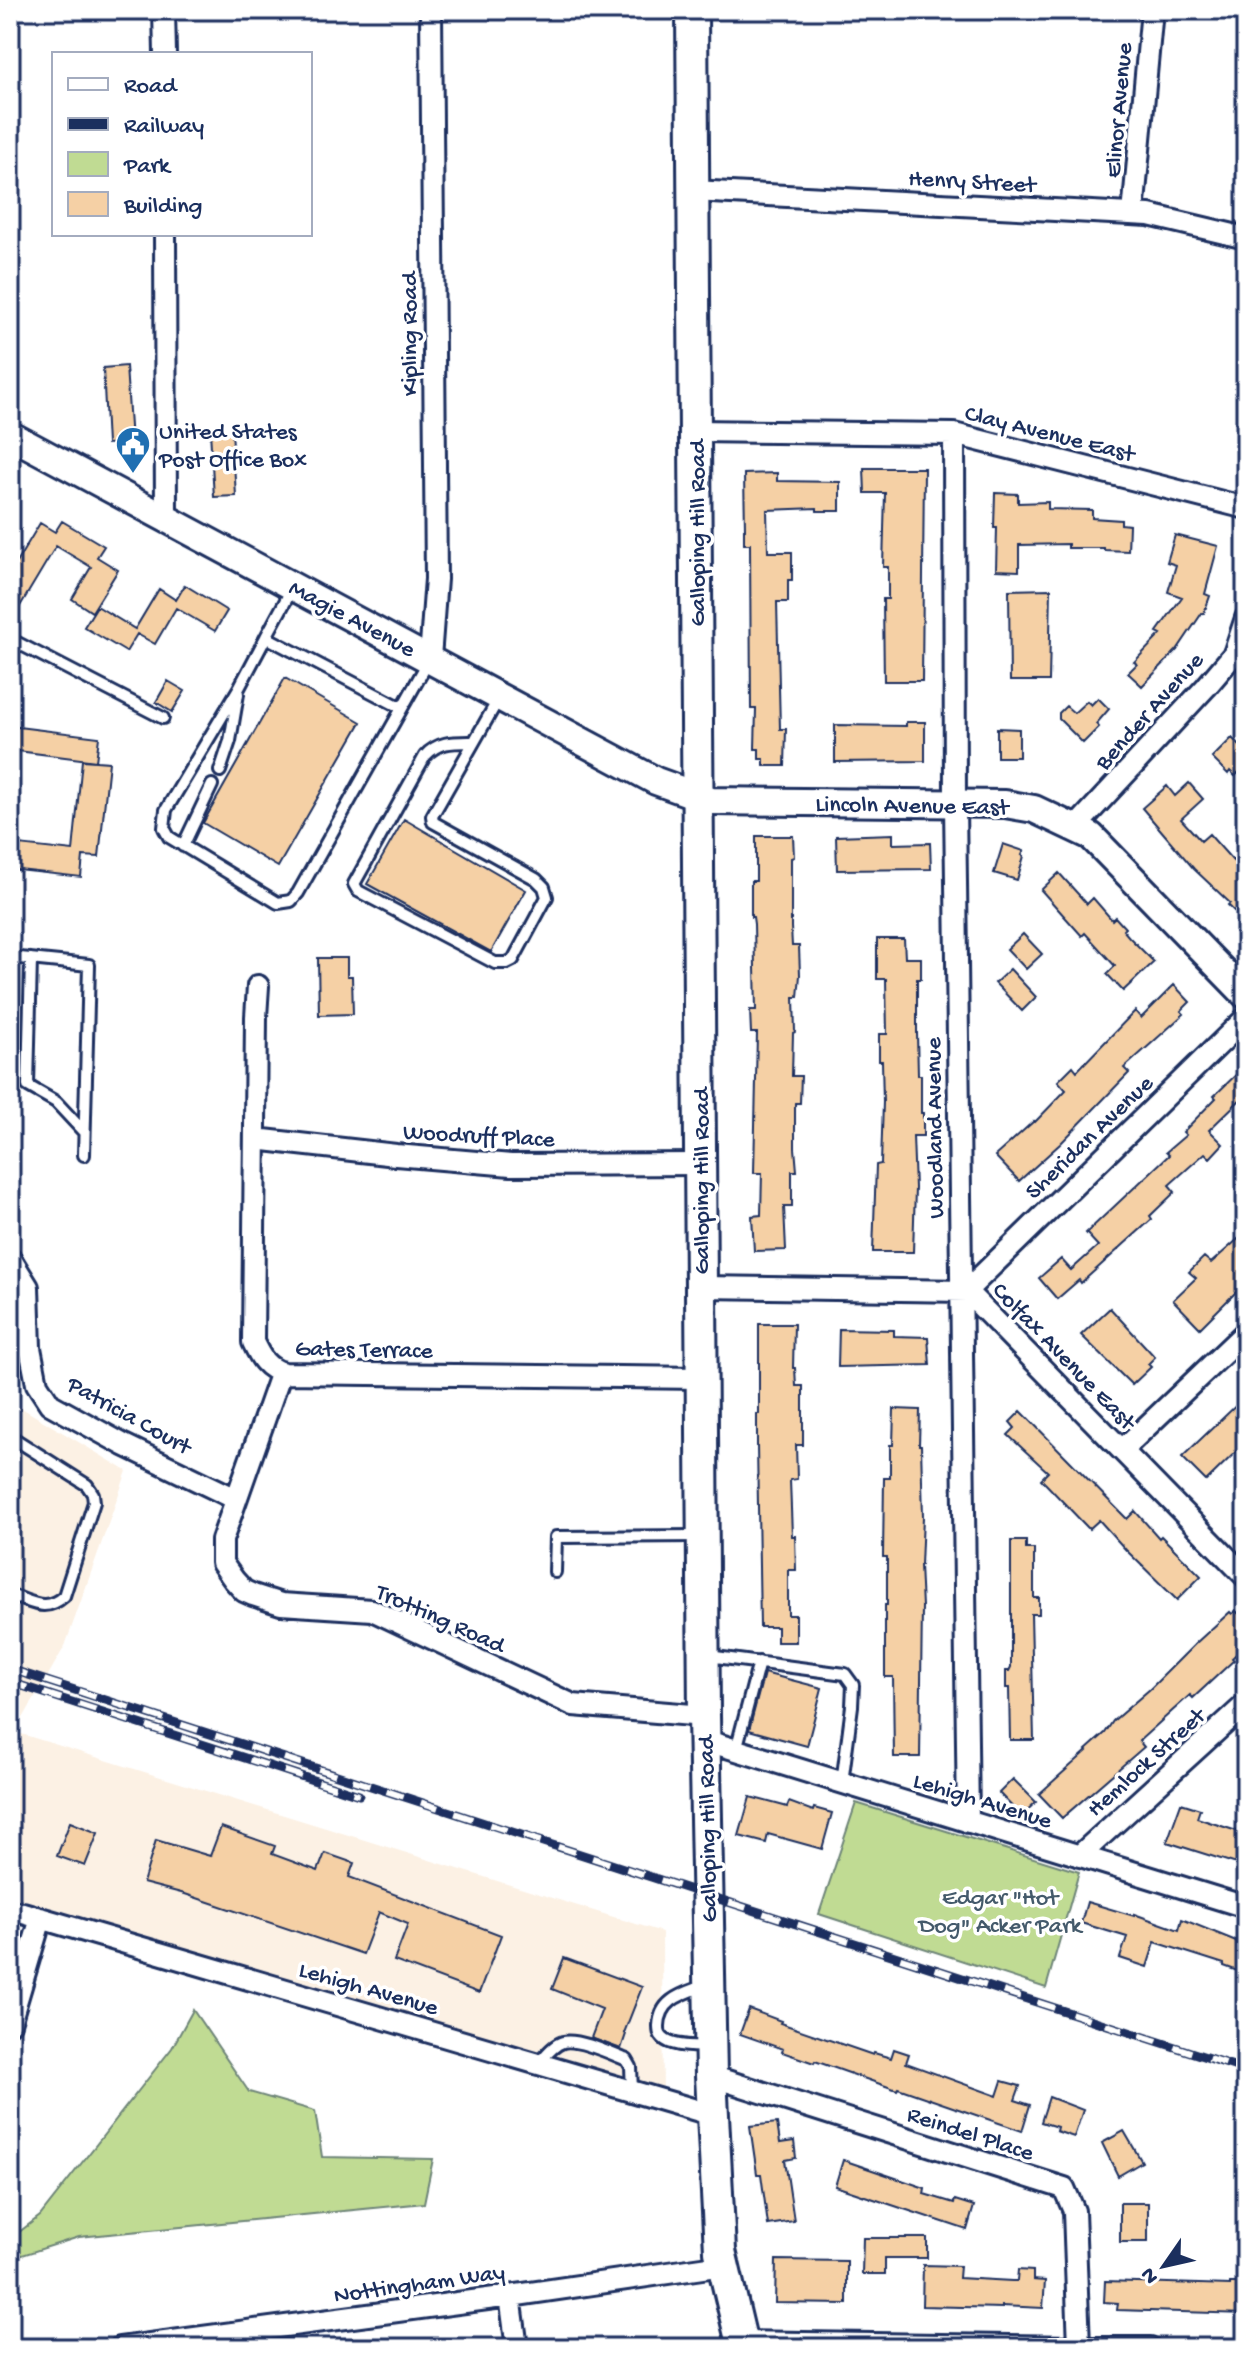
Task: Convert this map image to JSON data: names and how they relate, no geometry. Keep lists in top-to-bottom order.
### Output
{
  "streets": {
    "main road": ["Galloping Hill Road"],
    "street": [
      "Elinor Avenue",
      "Henry Street",
      "Kipling Road",
      "Clay Avenue East",
      "Magie Avenue",
      "Bender Avenue",
      "Lincoln Avenue East",
      "Woodland Avenue",
      "Woodruff Place",
      "Sheridan Avenue",
      "Gates Terrace",
      "Colfax Avenue East",
      "Patricia Court",
      "Trotting Road",
      "Hemlock Street",
      "Lehigh Avenue",
      "Reindel Place",
      "Nottingham Way"
    ]
  },
  "crossings": [
    ["Elinor Avenue", "Henry Street"],
    ["Henry Street", "Galloping Hill Road"],
    ["Kipling Road", "Magie Avenue"],
    ["Clay Avenue East", "Galloping Hill Road"],
    ["Clay Avenue East", "Woodland Avenue"],
    ["Galloping Hill Road", "Magie Avenue"],
    ["Galloping Hill Road", "Lincoln Avenue East"],
    ["Galloping Hill Road", "Woodruff Place"],
    ["Galloping Hill Road", "Gates Terrace"],
    ["Galloping Hill Road", "Colfax Avenue East"],
    ["Galloping Hill Road", "Trotting Road"],
    ["Galloping Hill Road", "Lehigh Avenue"],
    ["Galloping Hill Road", "Reindel Place"],
    ["Galloping Hill Road", "Nottingham Way"],
    ["Magie Avenue", "Lincoln Avenue East"],
    ["Bender Avenue", "Lincoln Avenue East"],
    ["Lincoln Avenue East", "Woodland Avenue"],
    ["Woodland Avenue", "Sheridan Avenue"],
    ["Woodland Avenue", "Colfax Avenue East"],
    ["Woodland Avenue", "Lehigh Avenue"],
    ["Woodruff Place", "Gates Terrace"],
    ["Sheridan Avenue", "Colfax Avenue East"],
    ["Gates Terrace", "Trotting Road"],
    ["Patricia Court", "Trotting Road"],
    ["Trotting Road", "Lehigh Avenue"],
    ["Hemlock Street", "Lehigh Avenue"]
  ],
  "parks": ["Edgar \"Hot Dog\" Acker Park"],
  "places": {
    "public building": ["United States Post Office Box"]
  },
  "legend": [
    "Road",
    "Railway",
    "Park",
    "Building"
  ],
  "north": "bottom left"
}
